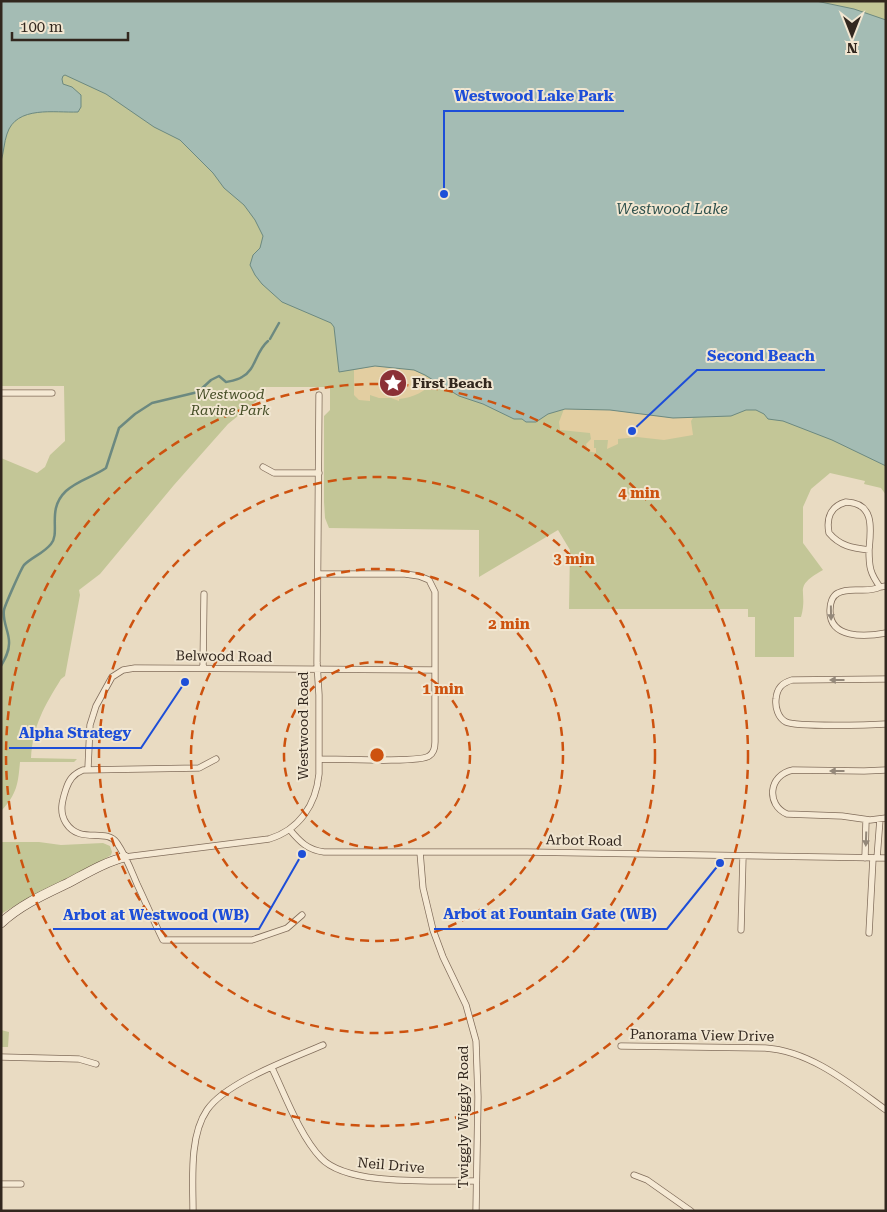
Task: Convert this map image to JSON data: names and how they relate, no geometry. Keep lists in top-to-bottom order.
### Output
{
  "streets": {
    "street": [
      "Belwood Road",
      "Westwood Road",
      "Arbot Road",
      "Panorama View Drive",
      "Twiggly Wiggly Road",
      "Neil Drive"
    ]
  },
  "crossings": [
    ["Belwood Road", "Westwood Road"],
    ["Westwood Road", "Arbot Road"],
    ["Arbot Road", "Twiggly Wiggly Road"],
    ["Twiggly Wiggly Road", "Neil Drive"]
  ],
  "water": ["Westwood Lake"],
  "parks": ["Westwood Ravine Park"],
  "places": {
    "other": [
      "Westwood Lake Park",
      "Second Beach",
      "Alpha Strategy",
      "Arbot at Westwood (WB)",
      "Arbot at Fountain Gate (WB)"
    ],
    "place": ["First Beach"]
  },
  "scale_bar": "100 m",
  "north": "bottom",
  "rings": [
    "4 min",
    "3 min",
    "2 min",
    "1 min"
  ]
}
